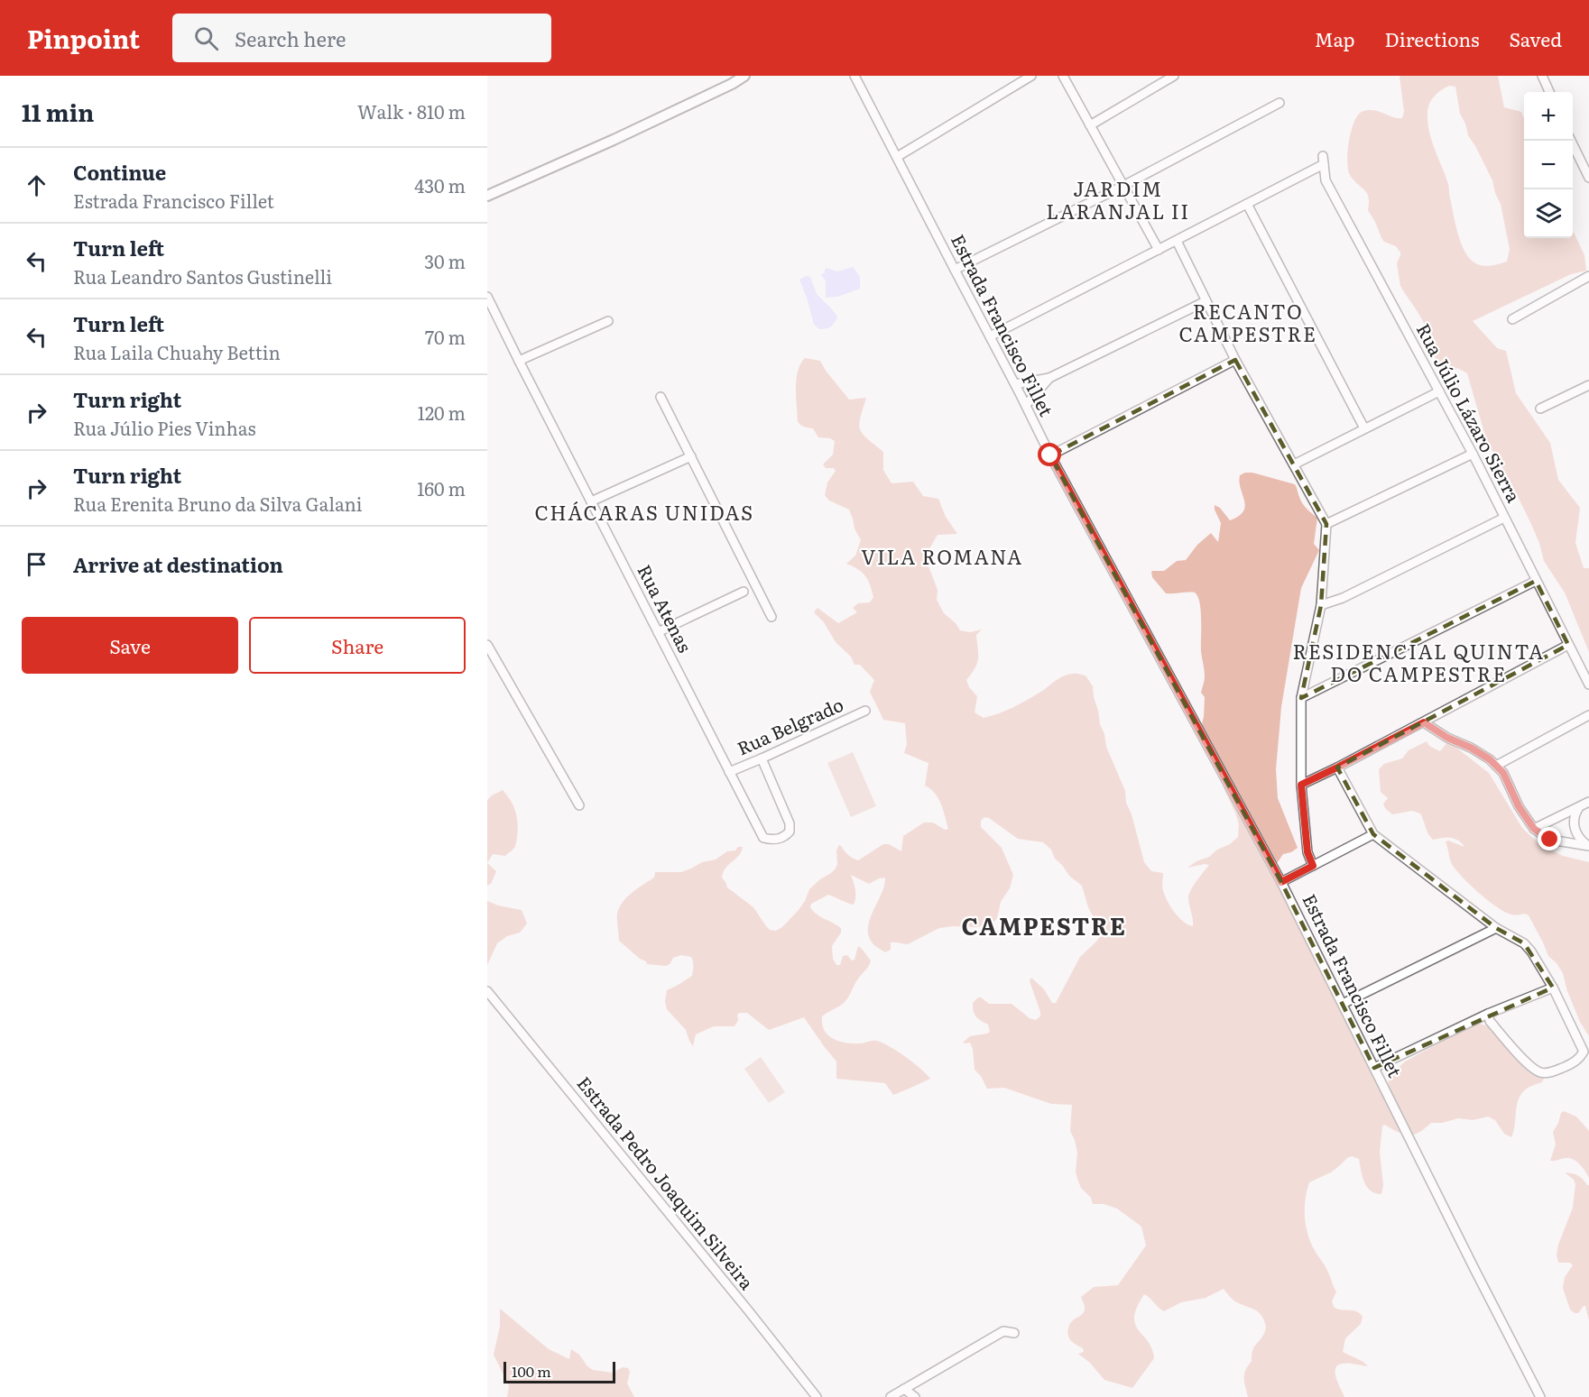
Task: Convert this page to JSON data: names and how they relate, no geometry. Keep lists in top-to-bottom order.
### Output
{
  "streets": {
    "street": [
      "Estrada Francisco Fillet",
      "Rua Júlio Lázaro Sierra",
      "Rua Atenas",
      "Rua Belgrado",
      "Estrada Pedro Joaquim Silveira"
    ]
  },
  "crossings": [
    ["Rua Atenas", "Rua Belgrado"]
  ],
  "districts": [
    "JARDIM LARANJAL II",
    "RECANTO CAMPESTRE",
    "CHÁCARAS UNIDAS",
    "VILA ROMANA",
    "RESIDENCIAL QUINTA DO CAMPESTRE",
    "CAMPESTRE"
  ],
  "scale_bar": "100 m",
  "page": {
    "header": "Pinpoint",
    "search": "Search here",
    "nav": ["Map", "Directions", "Saved"],
    "heading": ["11 min", "Walk · 810 m"],
    "map_buttons": ["+", "−"],
    "list": [
      ["Continue", "Estrada Francisco Fillet", "430 m"],
      ["Turn left", "Rua Leandro Santos Gustinelli", "30 m"],
      ["Turn left", "Rua Laila Chuahy Bettin", "70 m"],
      ["Turn right", "Rua Júlio Pies Vinhas", "120 m"],
      ["Turn right", "Rua Erenita Bruno da Silva Galani", "160 m"],
      "Arrive at destination"
    ],
    "buttons": ["Save", "Share"],
    "scale": "100 m"
  }
}
